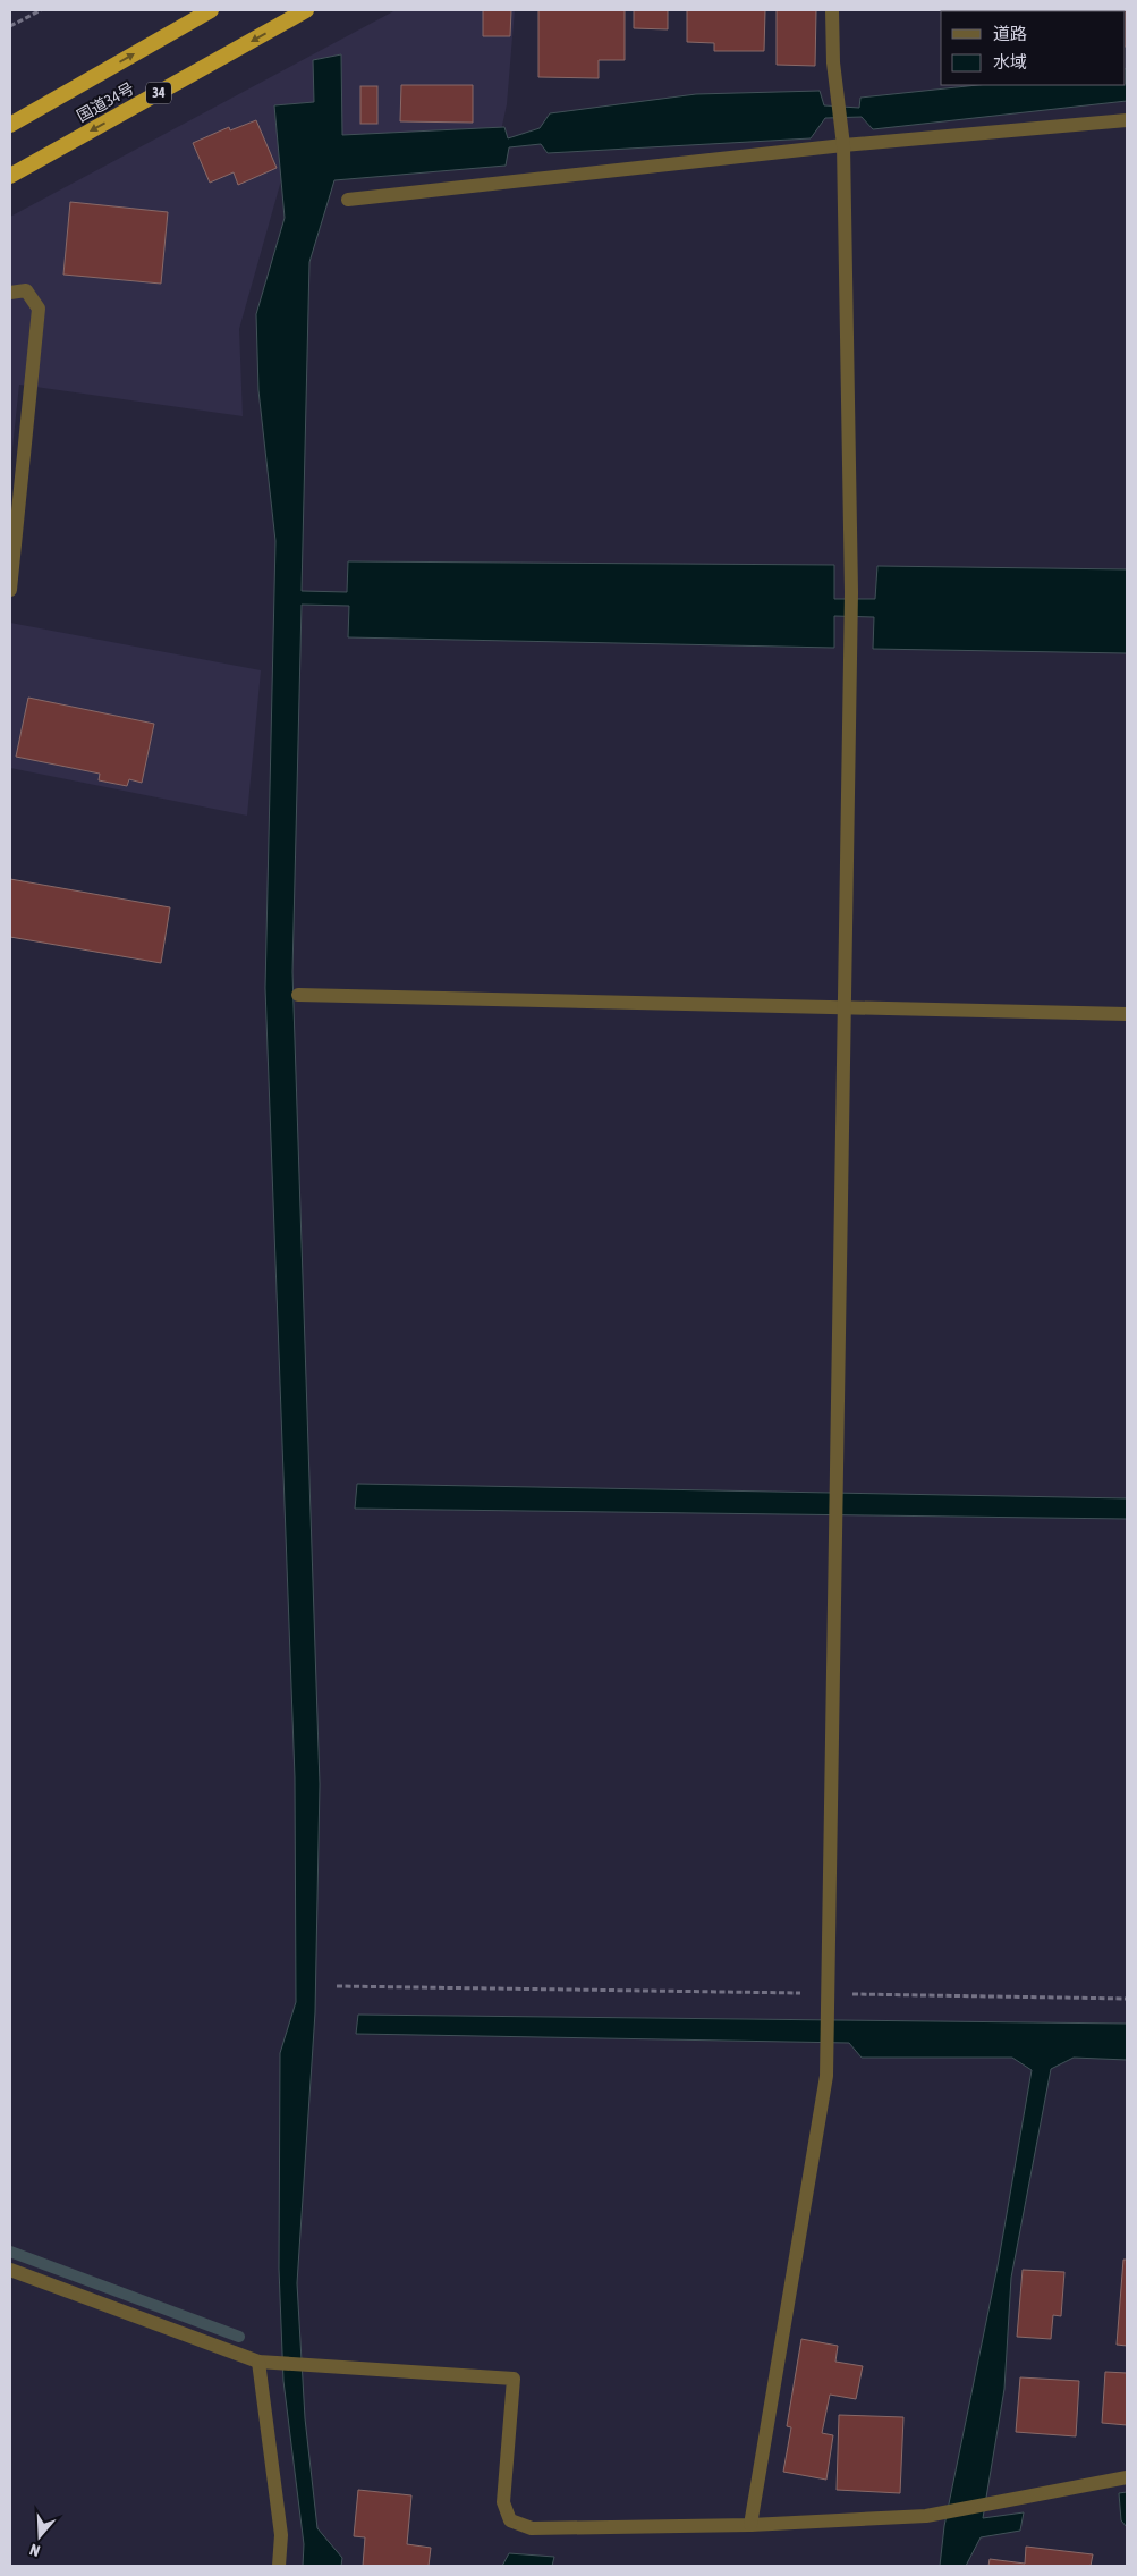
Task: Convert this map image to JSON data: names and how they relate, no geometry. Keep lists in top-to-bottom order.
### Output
{
  "streets": {
    "highway": ["34", "国道34号"]
  },
  "legend": ["道路", "水域"],
  "north": "bottom"
}
